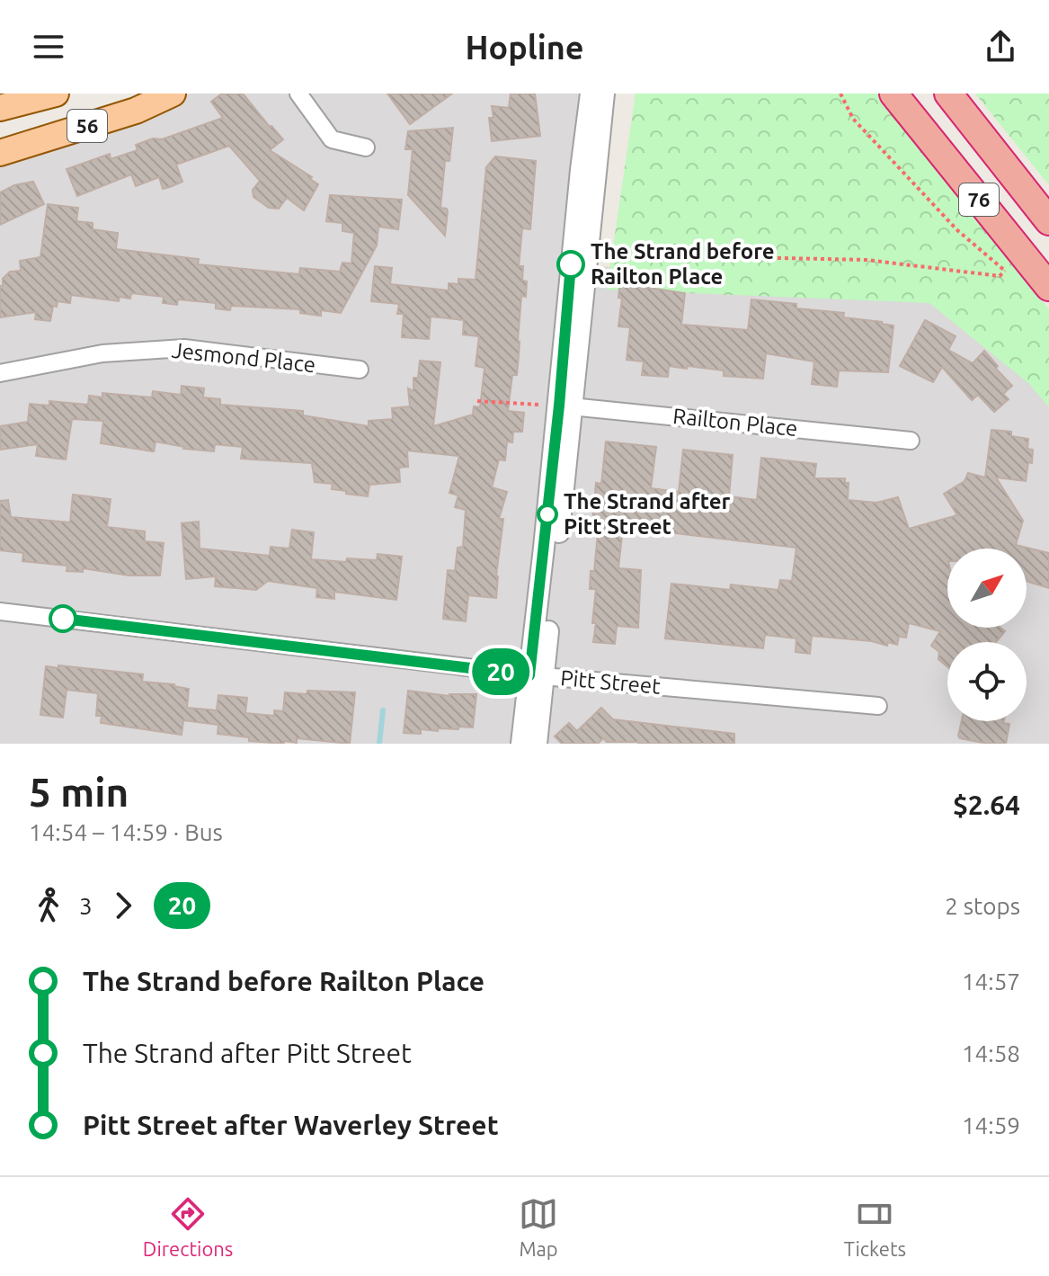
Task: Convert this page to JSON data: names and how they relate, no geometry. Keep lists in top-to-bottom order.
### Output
{
  "streets": {
    "highway": ["76"],
    "main road": ["56"],
    "street": ["Jesmond Place", "Railton Place", "Pitt Street"]
  },
  "places": ["The Strand before Railton Place", "The Strand after Pitt Street"],
  "lines": ["bus line 20"],
  "north": "top right",
  "page": {
    "header": "Hopline",
    "on_map": "20",
    "heading": ["5 min", "14:54 – 14:59 · Bus", "$2.64"],
    "legs": ["3", "20", "2 stops"],
    "list": [
      {
        "name": "The Strand before Railton Place",
        "value": "14:57"
      },
      {
        "name": "The Strand after Pitt Street",
        "value": "14:58"
      },
      {
        "name": "Pitt Street after Waverley Street",
        "value": "14:59"
      }
    ],
    "tabs": ["Directions", "Map", "Tickets"]
  }
}
